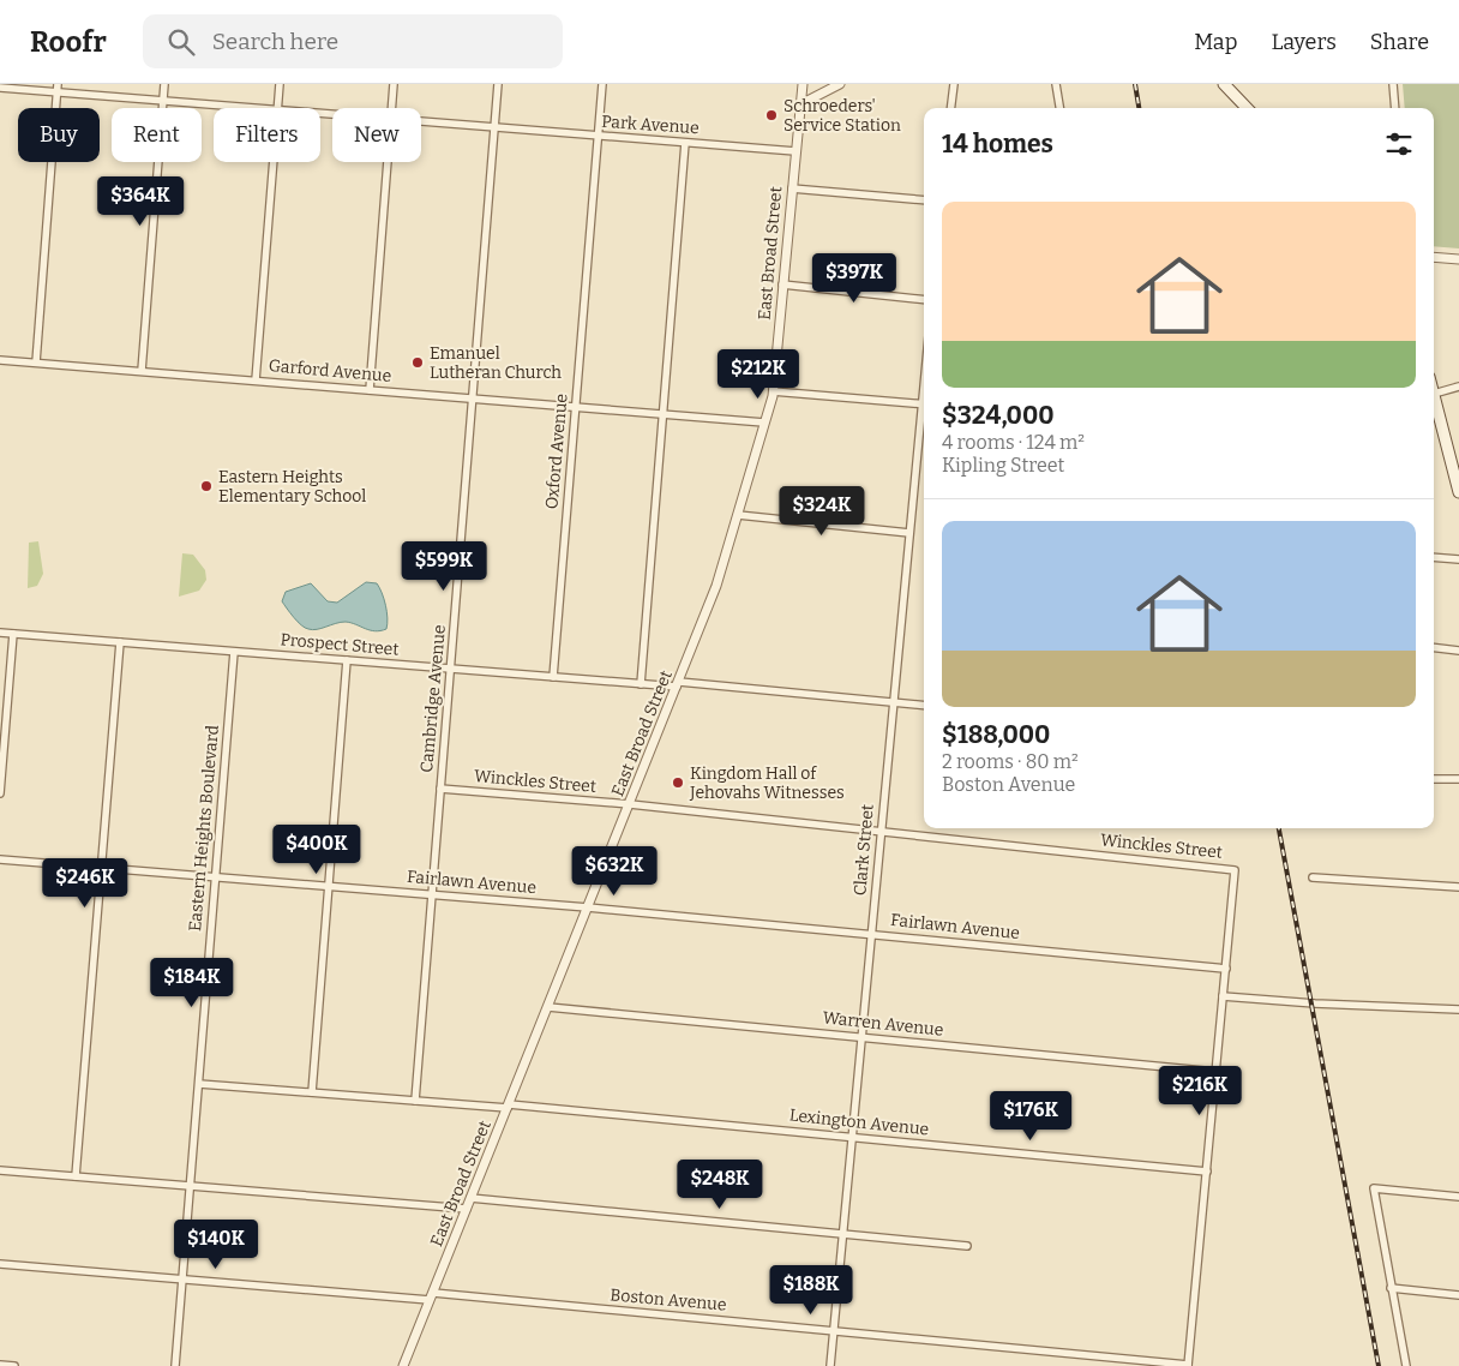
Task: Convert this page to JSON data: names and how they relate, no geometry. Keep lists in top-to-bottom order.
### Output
{
  "streets": {
    "street": [
      "Park Avenue",
      "East Broad Street",
      "Garford Avenue",
      "Oxford Avenue",
      "Prospect Street",
      "Cambridge Avenue",
      "Winckles Street",
      "Eastern Heights Boulevard",
      "Clark Street",
      "Fairlawn Avenue",
      "Warren Avenue",
      "Lexington Avenue",
      "Boston Avenue"
    ]
  },
  "crossings": [
    ["Park Avenue", "East Broad Street"],
    ["Park Avenue", "Oxford Avenue"],
    ["Park Avenue", "Cambridge Avenue"],
    ["East Broad Street", "Garford Avenue"],
    ["East Broad Street", "Prospect Street"],
    ["East Broad Street", "Winckles Street"],
    ["East Broad Street", "Fairlawn Avenue"],
    ["East Broad Street", "Warren Avenue"],
    ["East Broad Street", "Lexington Avenue"],
    ["East Broad Street", "Boston Avenue"],
    ["Garford Avenue", "Oxford Avenue"],
    ["Garford Avenue", "Cambridge Avenue"],
    ["Oxford Avenue", "Prospect Street"],
    ["Prospect Street", "Cambridge Avenue"],
    ["Prospect Street", "Eastern Heights Boulevard"],
    ["Prospect Street", "Clark Street"],
    ["Cambridge Avenue", "Winckles Street"],
    ["Cambridge Avenue", "Fairlawn Avenue"],
    ["Cambridge Avenue", "Lexington Avenue"],
    ["Winckles Street", "Clark Street"],
    ["Winckles Street", "Fairlawn Avenue"],
    ["Eastern Heights Boulevard", "Fairlawn Avenue"],
    ["Eastern Heights Boulevard", "Lexington Avenue"],
    ["Eastern Heights Boulevard", "Boston Avenue"],
    ["Clark Street", "Fairlawn Avenue"],
    ["Clark Street", "Warren Avenue"],
    ["Clark Street", "Lexington Avenue"],
    ["Clark Street", "Boston Avenue"]
  ],
  "places": [
    "Schroeders' Service Station",
    "Emanuel Lutheran Church",
    "Eastern Heights Elementary School",
    "Kingdom Hall of Jehovahs Witnesses"
  ],
  "page": {
    "header": "Roofr",
    "search": "Search here",
    "nav": ["Map", "Layers", "Share"],
    "chip": [
      "Buy",
      "Rent",
      "Filters",
      "New"
    ],
    "heading": "14 homes",
    "price": [
      "$364K",
      "$397K",
      "$212K",
      "$324K",
      "$599K",
      "$400K",
      "$632K",
      "$246K",
      "$184K",
      "$216K",
      "$176K",
      "$248K",
      "$140K",
      "$188K"
    ],
    "list": [
      {
        "name": "$324,000",
        "note": "4 rooms · 124 m² · Kipling Street"
      },
      {
        "name": "$188,000",
        "note": "2 rooms · 80 m² · Boston Avenue"
      }
    ]
  }
}
